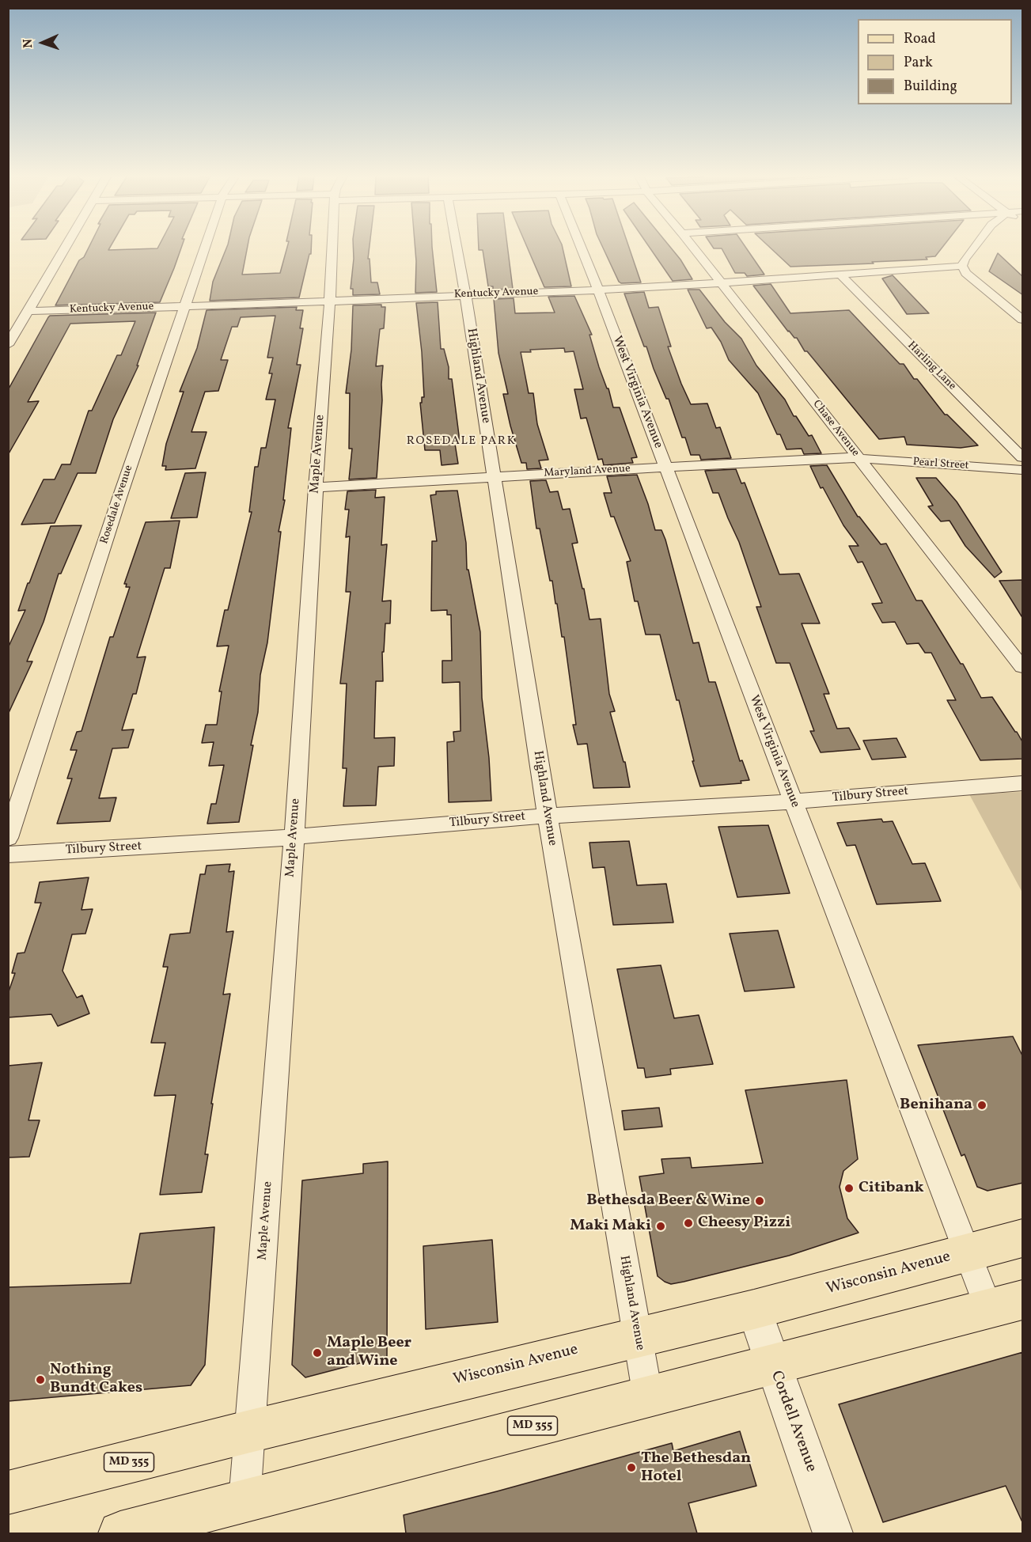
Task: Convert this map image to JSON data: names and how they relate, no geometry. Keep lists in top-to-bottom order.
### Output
{
  "streets": {
    "main road": ["Wisconsin Avenue", "MD 355"],
    "street": [
      "Kentucky Avenue",
      "Harling Lane",
      "Highland Avenue",
      "West Virginia Avenue",
      "Chase Avenue",
      "Maple Avenue",
      "Pearl Street",
      "Maryland Avenue",
      "Rosedale Avenue",
      "Tilbury Street",
      "Cordell Avenue"
    ]
  },
  "crossings": [
    ["Kentucky Avenue", "Harling Lane"],
    ["Kentucky Avenue", "Highland Avenue"],
    ["Kentucky Avenue", "West Virginia Avenue"],
    ["Kentucky Avenue", "Chase Avenue"],
    ["Kentucky Avenue", "Maple Avenue"],
    ["Kentucky Avenue", "Rosedale Avenue"],
    ["Highland Avenue", "Maryland Avenue"],
    ["Highland Avenue", "Tilbury Street"],
    ["Highland Avenue", "Wisconsin Avenue"],
    ["Highland Avenue", "MD 355"],
    ["West Virginia Avenue", "Maryland Avenue"],
    ["West Virginia Avenue", "Tilbury Street"],
    ["West Virginia Avenue", "Wisconsin Avenue"],
    ["West Virginia Avenue", "MD 355"],
    ["Chase Avenue", "Pearl Street"],
    ["Chase Avenue", "Maryland Avenue"],
    ["Maple Avenue", "Maryland Avenue"],
    ["Maple Avenue", "Tilbury Street"],
    ["Maple Avenue", "Wisconsin Avenue"],
    ["Maple Avenue", "MD 355"],
    ["Pearl Street", "Maryland Avenue"],
    ["Wisconsin Avenue", "Cordell Avenue"],
    ["Cordell Avenue", "MD 355"]
  ],
  "districts": ["ROSEDALE PARK"],
  "places": [
    "Benihana",
    "Citibank",
    "Bethesda Beer & Wine",
    "Cheesy Pizzi",
    "Maki Maki",
    "Maple Beer and Wine",
    "Nothing Bundt Cakes",
    "The Bethesdan Hotel"
  ],
  "legend": ["Road", "Park", "Building"],
  "north": "left"
}
